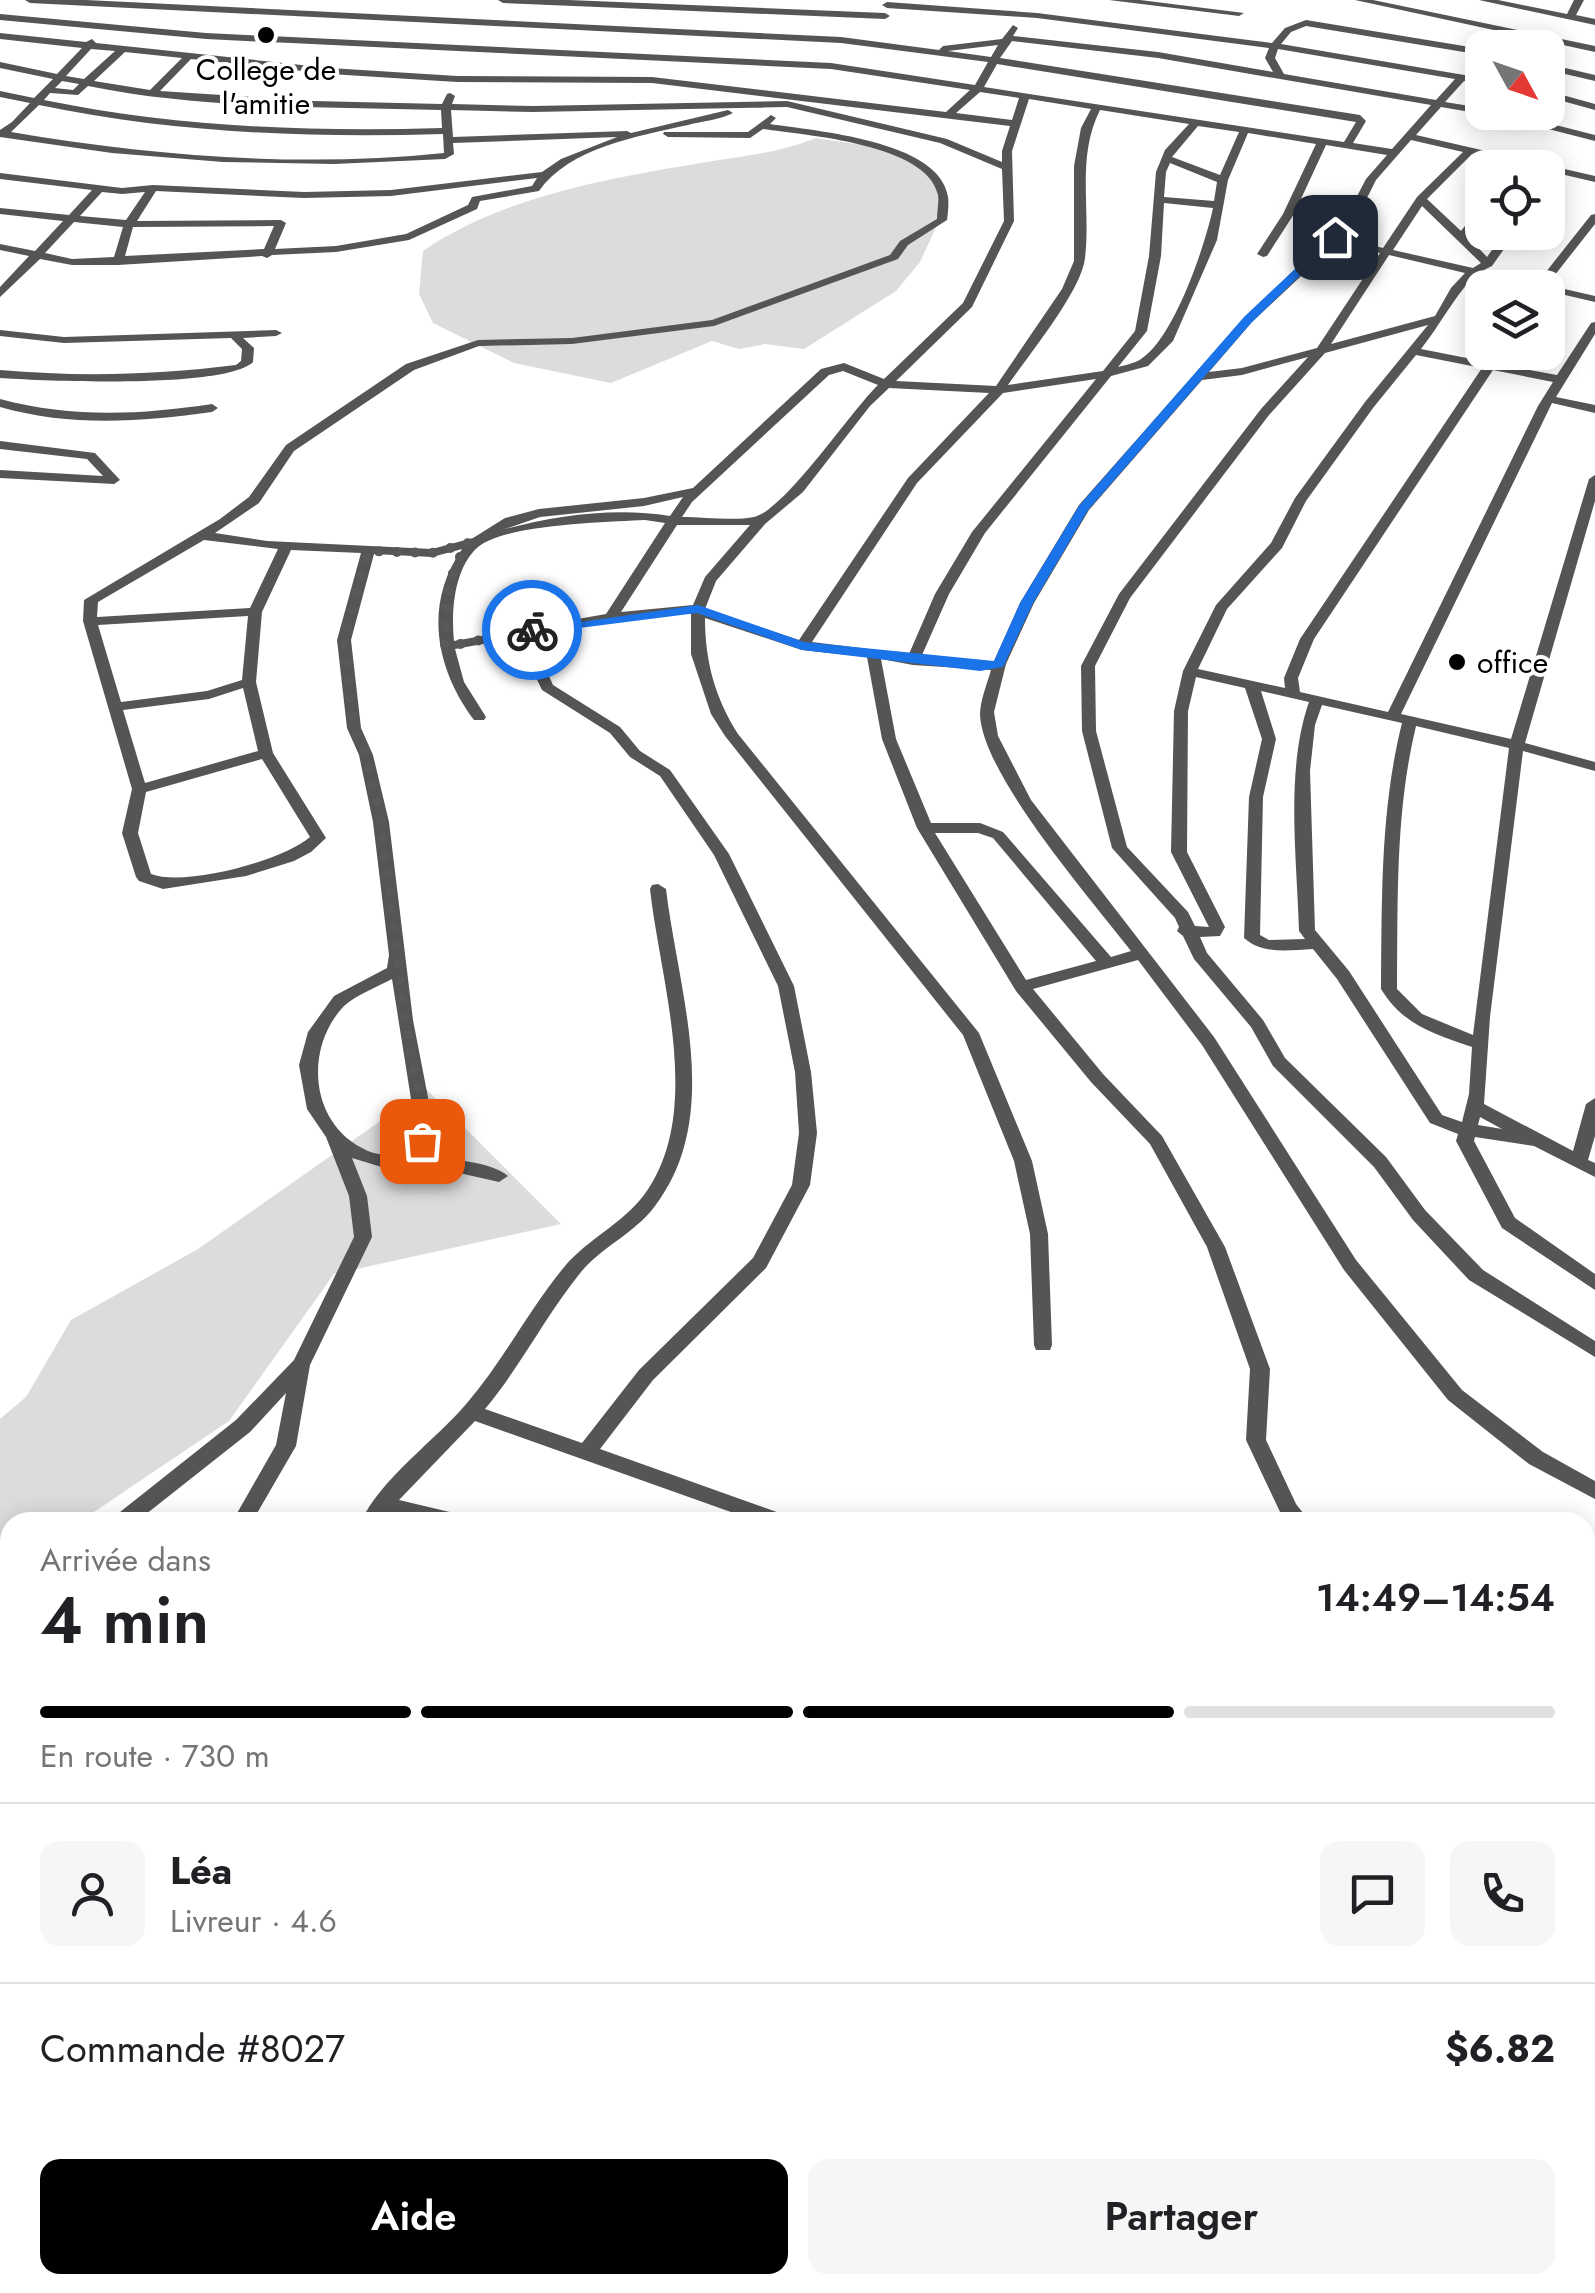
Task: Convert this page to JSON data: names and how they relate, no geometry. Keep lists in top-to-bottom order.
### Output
{
  "places": ["College de l'amitie", "office"],
  "north": "bottom right",
  "page": {
    "heading": ["4 min", "Arrivée dans", "14:49–14:54"],
    "panel": [
      "Léa",
      "Livreur · 4.6",
      "Commande #8027",
      "$6.82"
    ],
    "bar": "En route · 730 m",
    "buttons": ["Aide", "Partager"]
  }
}
